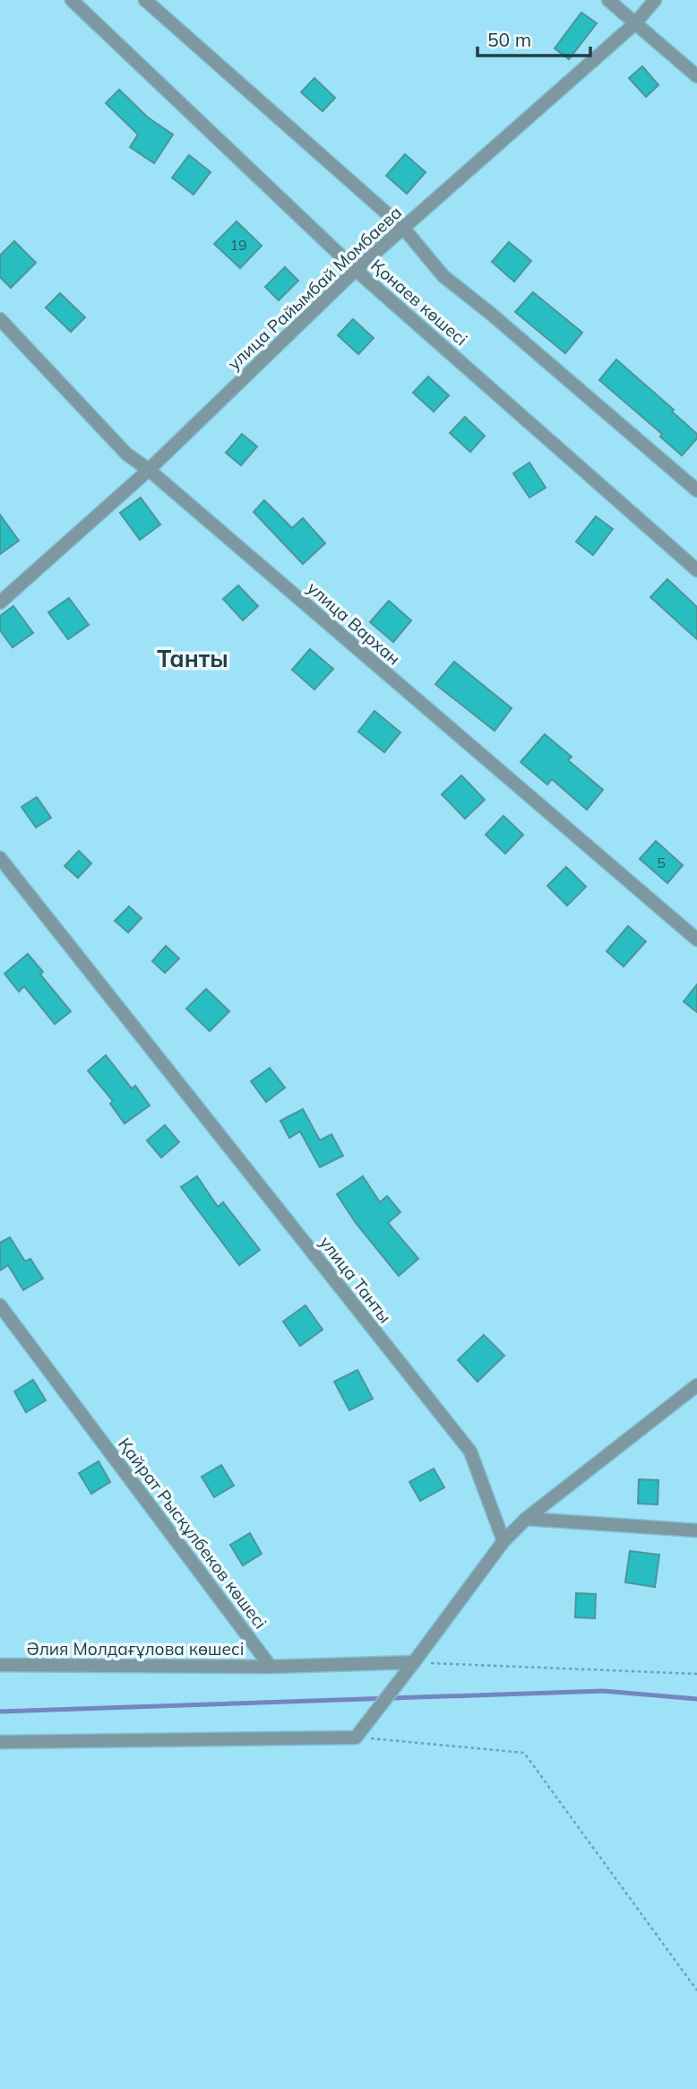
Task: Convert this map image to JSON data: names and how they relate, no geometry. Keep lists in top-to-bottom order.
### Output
{
  "streets": {
    "street": [
      "улица Райымбай Момбаева",
      "Қонаев көшесі",
      "улица Вархан",
      "улица Танты",
      "Қайрат Рысқұлбеков көшесі",
      "Әлия Молдағұлова көшесі"
    ]
  },
  "crossings": [
    ["улица Райымбай Момбаева", "Қонаев көшесі"],
    ["улица Райымбай Момбаева", "улица Вархан"],
    ["Қайрат Рысқұлбеков көшесі", "Әлия Молдағұлова көшесі"]
  ],
  "districts": ["Танты"],
  "house_numbers": ["19", "5"],
  "scale_bar": "50 m"
}
